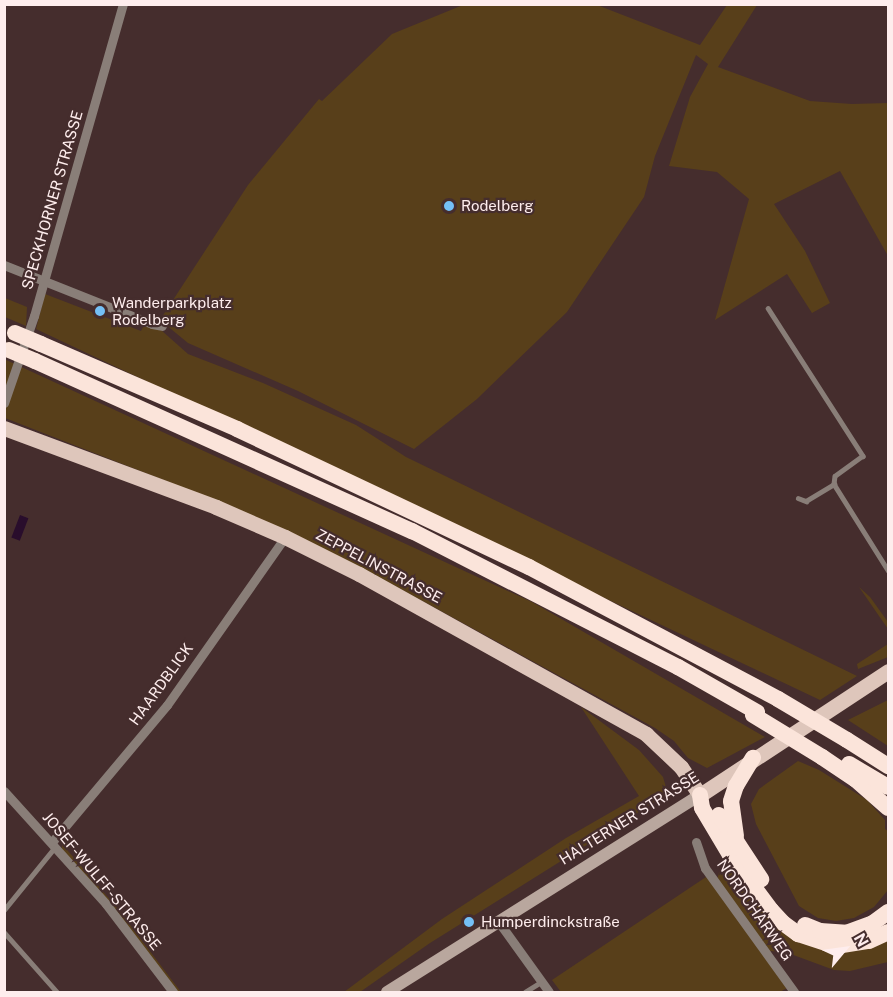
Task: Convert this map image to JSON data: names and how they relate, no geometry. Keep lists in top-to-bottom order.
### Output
{
  "streets": {
    "main road": ["ZEPPELINSTRASSE", "HALTERNER STRASSE"],
    "street": [
      "SPECKHORNER STRASSE",
      "HAARDBLICK",
      "JOSEF-WULFF-STRASSE",
      "NORDCHARWEG"
    ]
  },
  "crossings": [
    ["ZEPPELINSTRASSE", "HAARDBLICK"],
    ["ZEPPELINSTRASSE", "HALTERNER STRASSE"],
    ["HAARDBLICK", "JOSEF-WULFF-STRASSE"]
  ],
  "places": ["Rodelberg", "Wanderparkplatz Rodelberg", "Humperdinckstraße"],
  "north": "top right"
}
